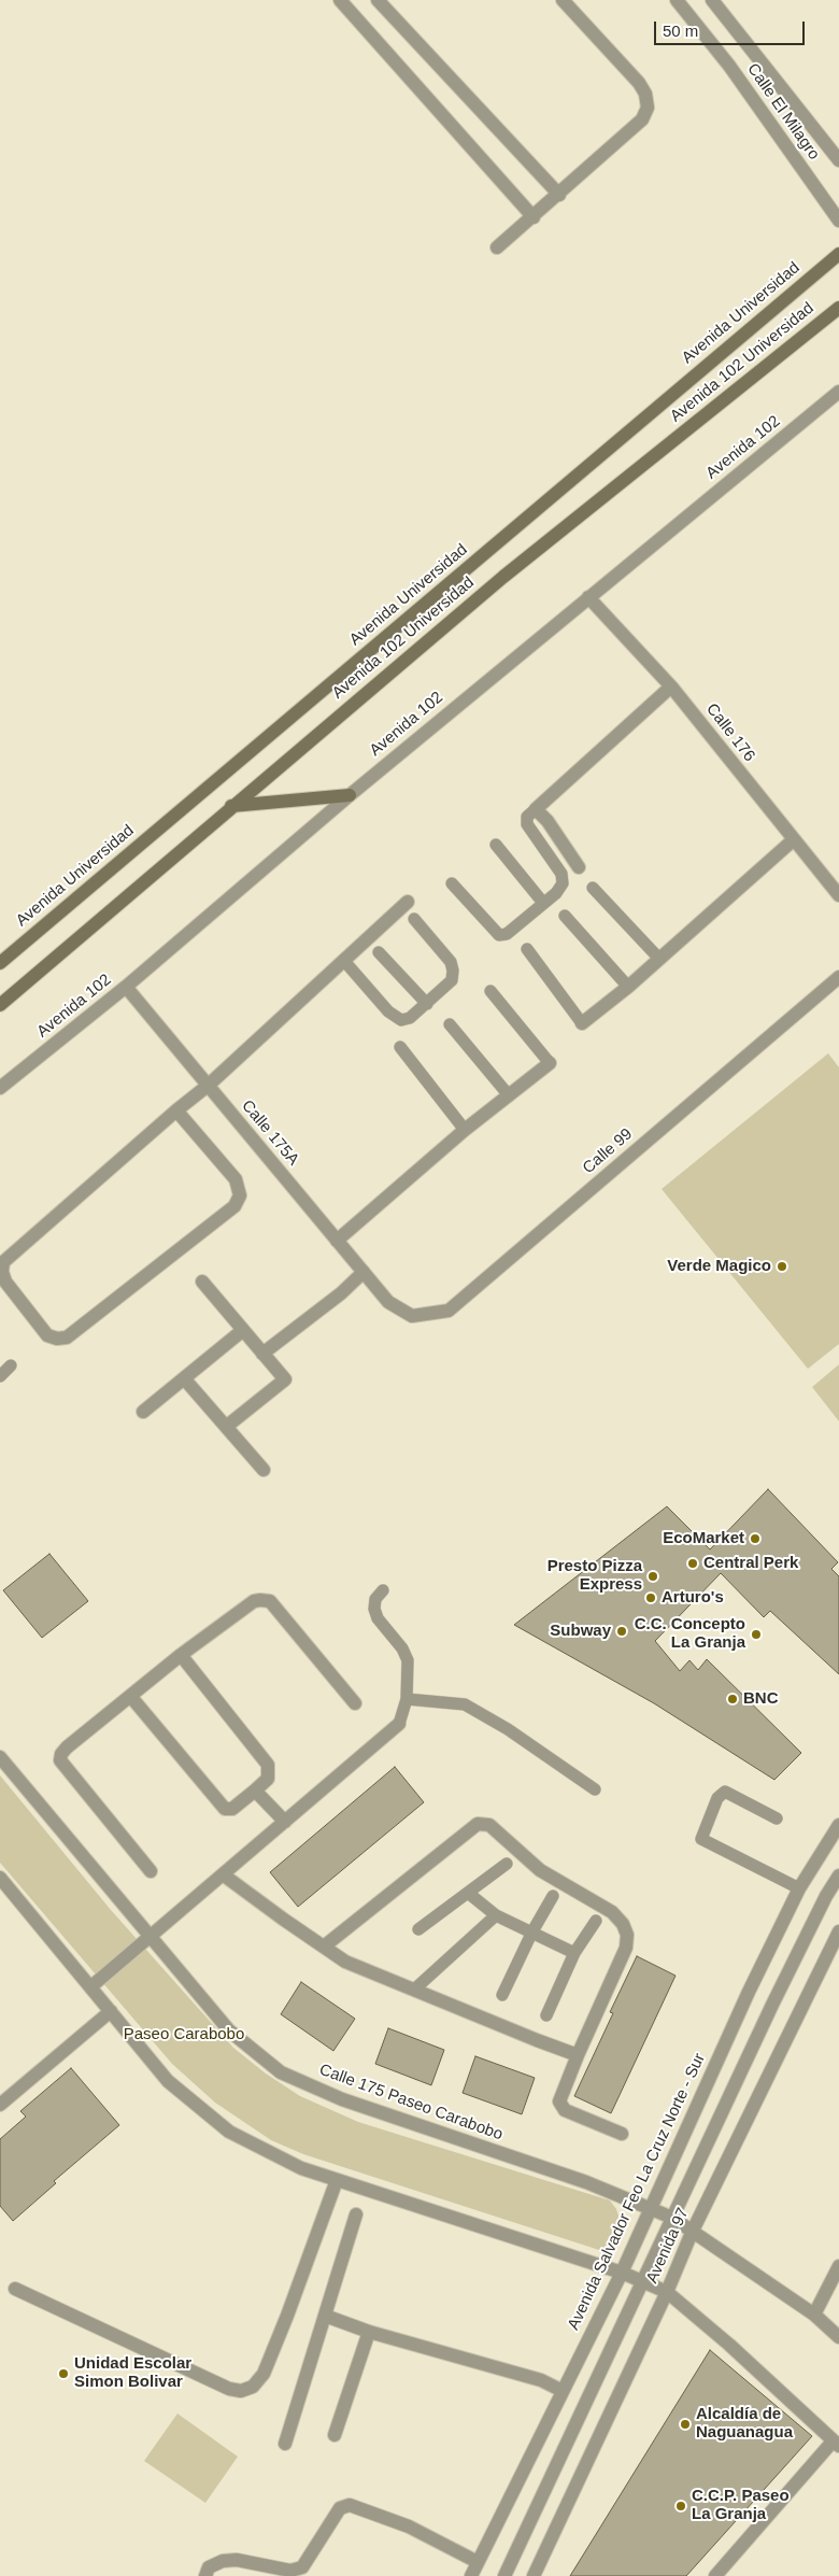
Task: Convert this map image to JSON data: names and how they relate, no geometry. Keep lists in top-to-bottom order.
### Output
{
  "streets": {
    "main road": ["Avenida Universidad", "Avenida 102 Universidad"],
    "street": [
      "Calle El Milagro",
      "Avenida 102",
      "Calle 176",
      "Calle 175A",
      "Calle 99",
      "Calle 175 Paseo Carabobo",
      "Avenida Salvador Feo La Cruz Norte - Sur",
      "Avenida 97"
    ]
  },
  "crossings": [
    ["Avenida 102", "Calle 176"],
    ["Avenida 102", "Calle 175A"],
    ["Calle 175A", "Calle 99"],
    ["Calle 175 Paseo Carabobo", "Avenida Salvador Feo La Cruz Norte - Sur"],
    ["Calle 175 Paseo Carabobo", "Avenida 97"]
  ],
  "parks": ["Paseo Carabobo"],
  "places": [
    "Verde Magico",
    "EcoMarket",
    "Central Perk",
    "Presto Pizza Express",
    "Arturo's",
    "Subway",
    "C.C. Concepto La Granja",
    "BNC",
    "Unidad Escolar Simon Bolivar",
    "Alcaldía de Naguanagua",
    "C.C.P. Paseo La Granja"
  ],
  "scale_bar": "50 m"
}
